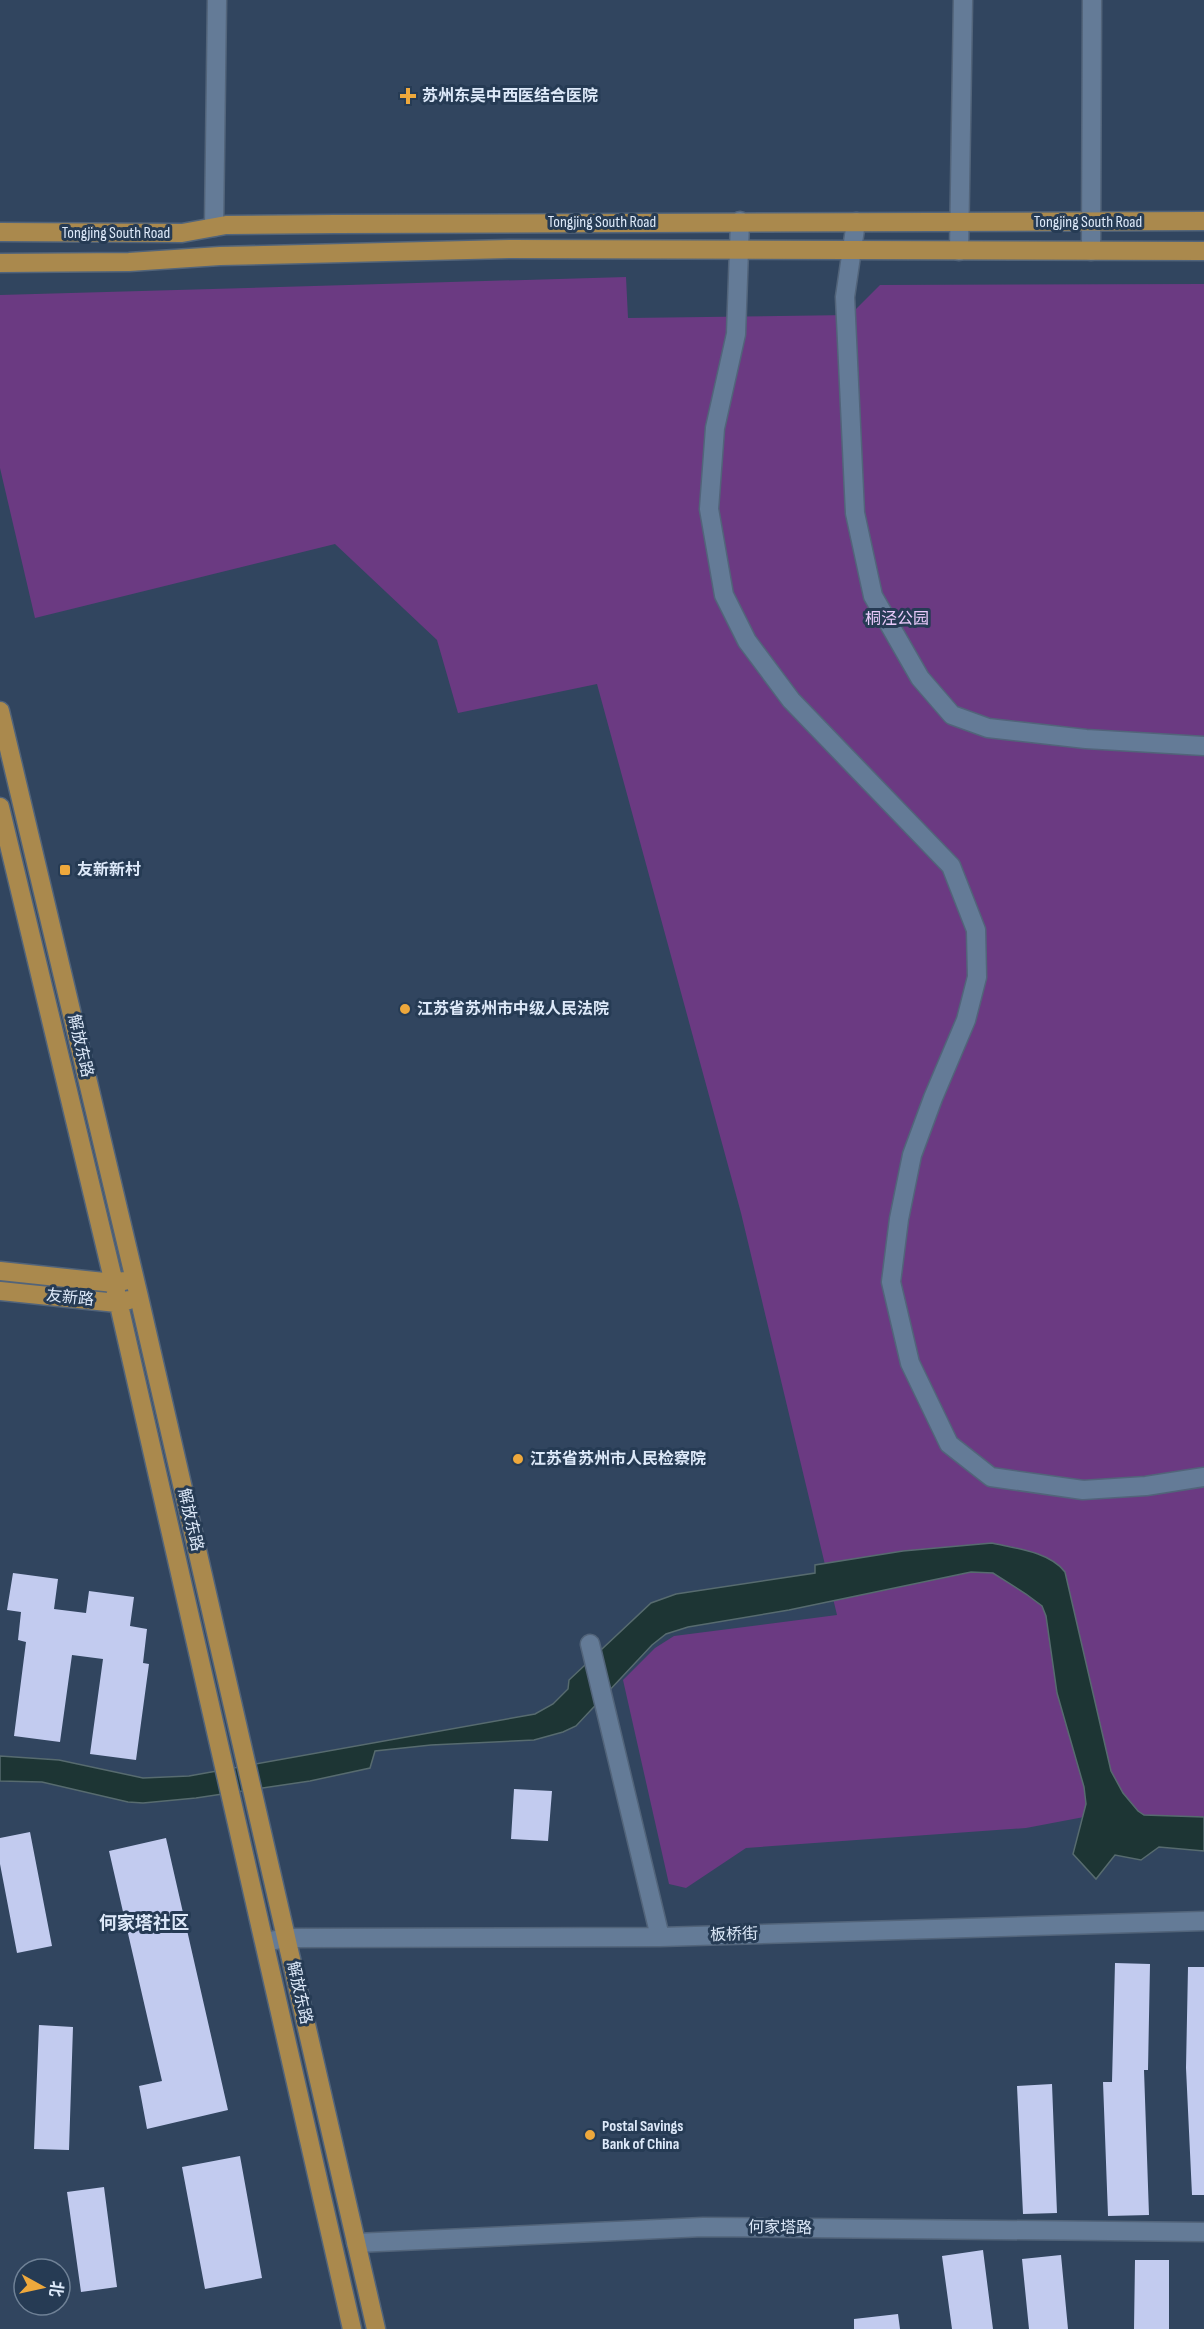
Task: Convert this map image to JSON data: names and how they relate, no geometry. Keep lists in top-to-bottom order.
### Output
{
  "streets": {
    "main road": ["Tongjing South Road", "解放东路", "友新路"],
    "street": ["板桥街", "何家塔路"]
  },
  "crossings": [
    ["解放东路", "友新路"],
    ["解放东路", "板桥街"],
    ["解放东路", "何家塔路"]
  ],
  "districts": ["何家塔社区"],
  "parks": ["桐泾公园"],
  "places": {
    "health": ["苏州东吴中西医结合医院"],
    "transit": ["友新新村"],
    "other": ["江苏省苏州市中级人民法院", "江苏省苏州市人民检察院", "Postal Savings Bank of China"]
  },
  "north": "right"
}
